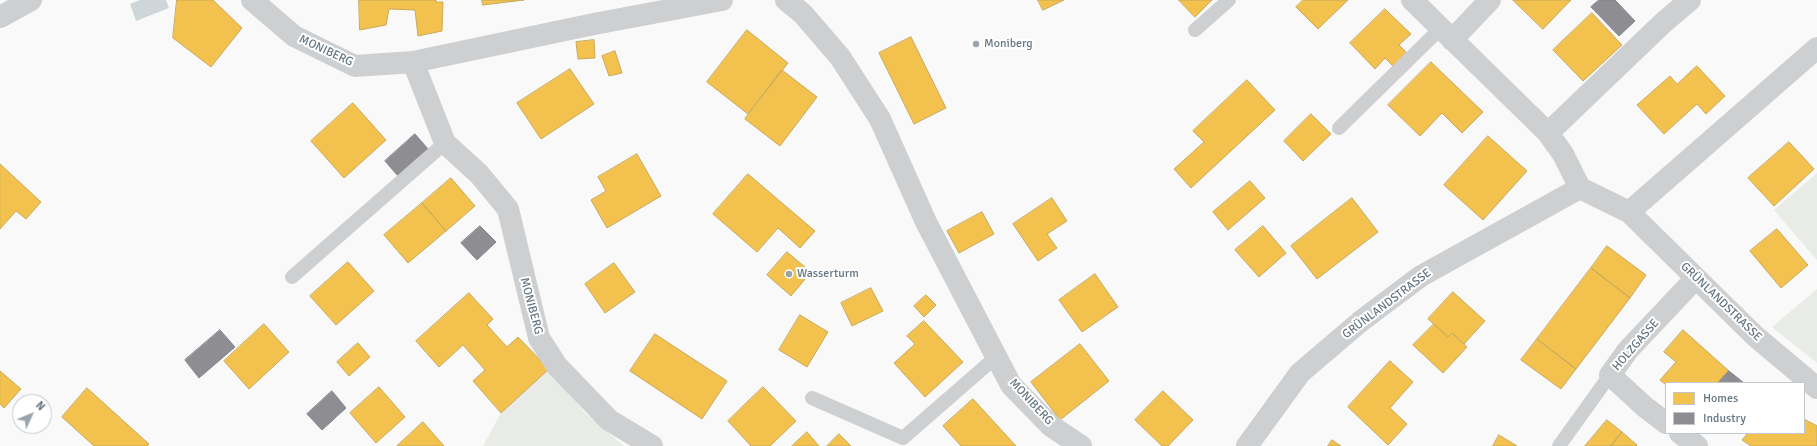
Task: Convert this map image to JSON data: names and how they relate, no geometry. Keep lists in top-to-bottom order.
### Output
{
  "streets": {
    "street": ["MONIBERG", "GRÜNLANDSTRASSE", "HOLZGASSE"]
  },
  "crossings": [
    ["GRÜNLANDSTRASSE", "HOLZGASSE"]
  ],
  "places": ["Moniberg", "Wasserturm"],
  "legend": ["Homes", "Industry"],
  "north": "top right"
}
